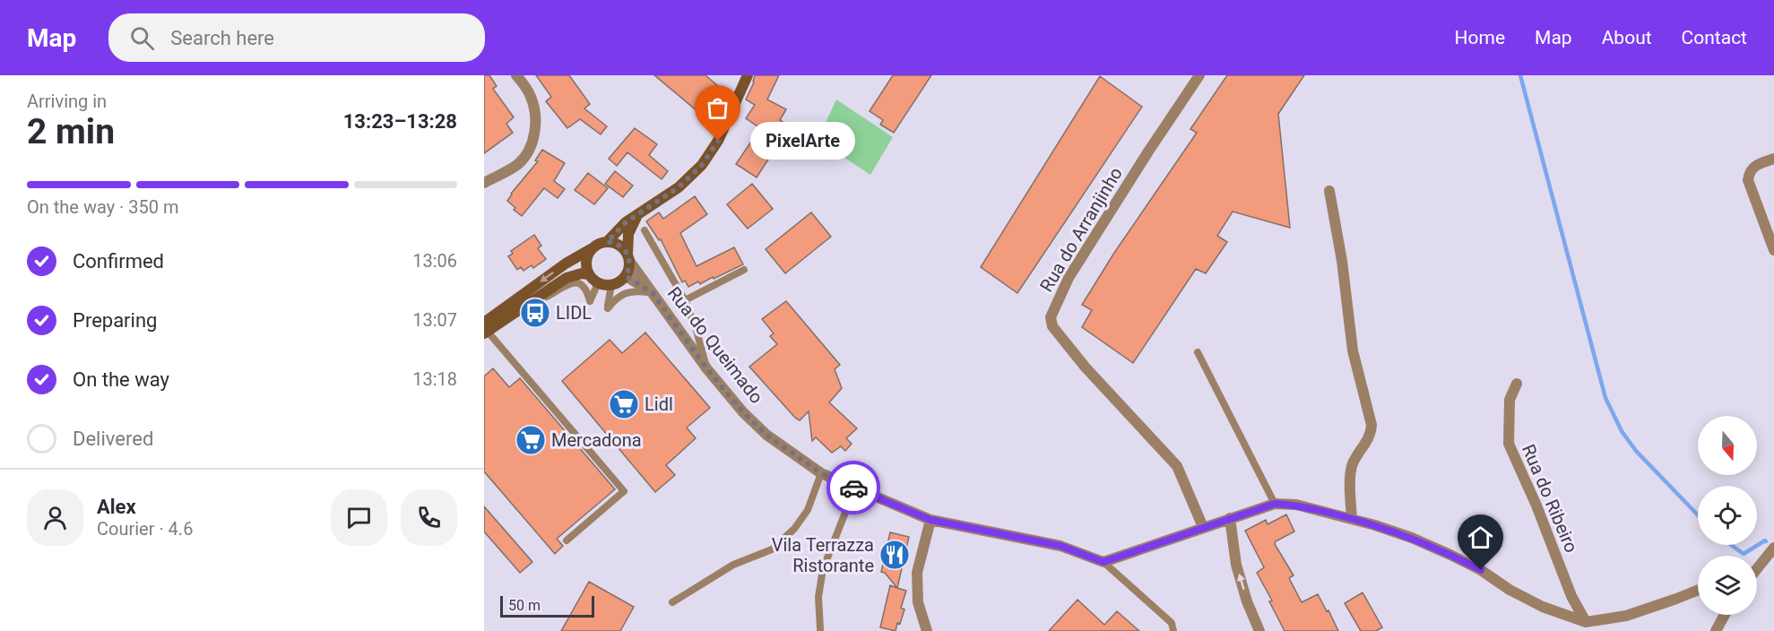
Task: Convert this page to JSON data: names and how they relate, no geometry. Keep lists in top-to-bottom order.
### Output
{
  "streets": {
    "street": ["Rua do Arranjinho", "Rua do Queimado", "Rua do Ribeiro"]
  },
  "places": {
    "other": ["PixelArte"],
    "bus stop": ["LIDL"],
    "supermarket": ["Lidl", "Mercadona"],
    "restaurant": ["Vila Terrazza Ristorante"]
  },
  "scale_bar": "50 m",
  "north": "bottom",
  "page": {
    "header": "Map",
    "search": "Search here",
    "nav": [
      "Home",
      "Map",
      "About",
      "Contact"
    ],
    "heading": ["2 min", "Arriving in", "13:23–13:28"],
    "panel": ["Alex", "Courier · 4.6"],
    "bubble": "PixelArte",
    "bar": "On the way · 350 m",
    "list": [
      ["Confirmed", "13:06"],
      ["Preparing", "13:07"],
      ["On the way", "13:18"],
      "Delivered"
    ],
    "scale": "50 m"
  }
}
